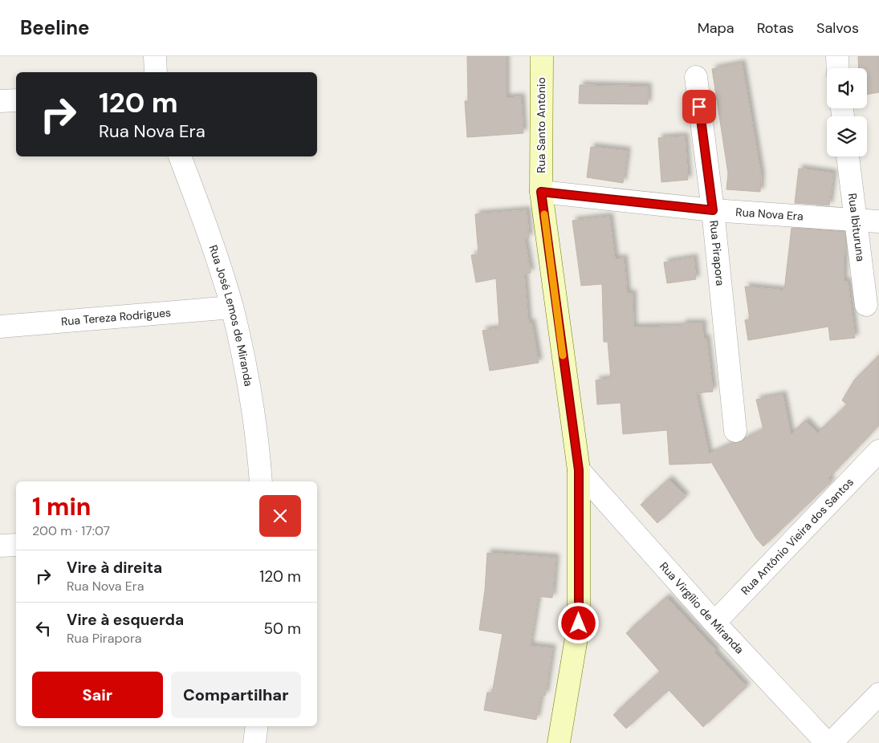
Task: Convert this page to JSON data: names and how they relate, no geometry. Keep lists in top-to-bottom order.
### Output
{
  "streets": {
    "street": [
      "Rua Santo Antônio",
      "Rua Nova Era",
      "Rua Ibituruna",
      "Rua Pirapora",
      "Rua José Lemos de Miranda",
      "Rua Tereza Rodrigues",
      "Rua Antônio Vieira dos Santos",
      "Rua Virgílio de Miranda"
    ]
  },
  "crossings": [
    ["Rua Santo Antônio", "Rua Nova Era"],
    ["Rua Santo Antônio", "Rua Virgílio de Miranda"],
    ["Rua Nova Era", "Rua Ibituruna"],
    ["Rua Nova Era", "Rua Pirapora"],
    ["Rua José Lemos de Miranda", "Rua Tereza Rodrigues"],
    ["Rua Antônio Vieira dos Santos", "Rua Virgílio de Miranda"]
  ],
  "page": {
    "header": "Beeline",
    "nav": ["Mapa", "Rotas", "Salvos"],
    "turn": ["120 m", "Rua Nova Era"],
    "heading": ["1 min", "200 m · 17:07"],
    "list": [
      {
        "name": "Vire à direita",
        "note": "Rua Nova Era",
        "value": "120 m"
      },
      {
        "name": "Vire à esquerda",
        "note": "Rua Pirapora",
        "value": "50 m"
      }
    ],
    "buttons": ["Sair", "Compartilhar"]
  }
}
